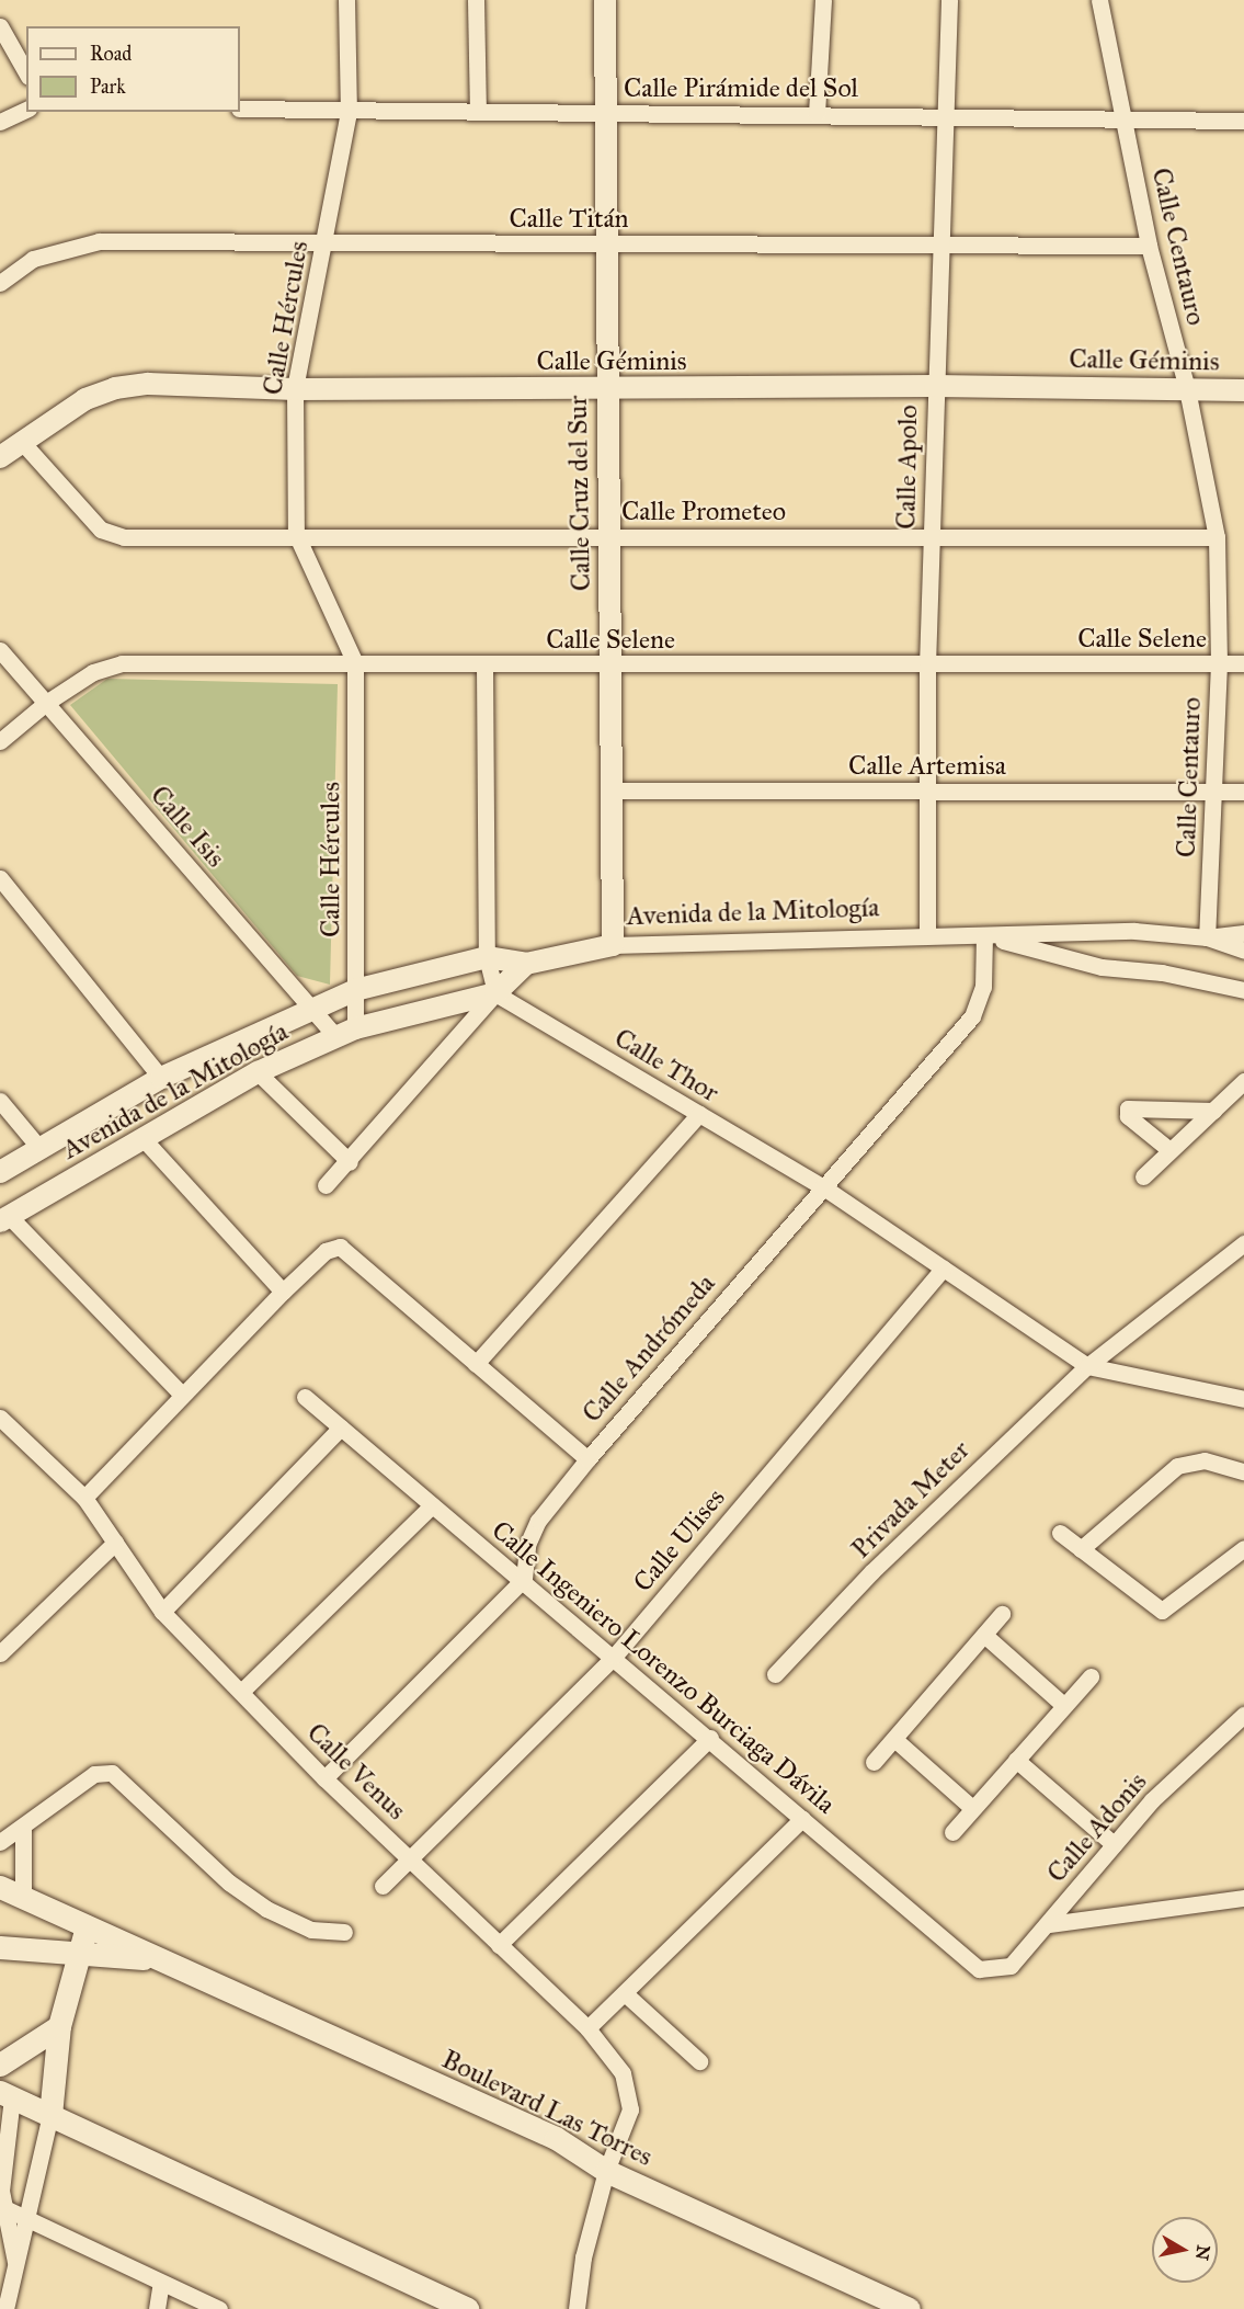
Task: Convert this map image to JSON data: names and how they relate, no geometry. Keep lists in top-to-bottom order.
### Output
{
  "streets": {
    "main road": ["Boulevard Las Torres"],
    "street": [
      "Calle Pirámide del Sol",
      "Calle Titán",
      "Calle Centauro",
      "Calle Hércules",
      "Calle Géminis",
      "Calle Apolo",
      "Calle Cruz del Sur",
      "Calle Prometeo",
      "Calle Selene",
      "Calle Artemisa",
      "Calle Isis",
      "Avenida de la Mitología",
      "Calle Thor",
      "Calle Andrómeda",
      "Privada Meter",
      "Calle Ulises",
      "Calle Ingeniero Lorenzo Burciaga Dávila",
      "Calle Venus",
      "Calle Adonis"
    ]
  },
  "crossings": [
    ["Calle Pirámide del Sol", "Calle Centauro"],
    ["Calle Pirámide del Sol", "Calle Hércules"],
    ["Calle Pirámide del Sol", "Calle Apolo"],
    ["Calle Pirámide del Sol", "Calle Cruz del Sur"],
    ["Calle Titán", "Calle Centauro"],
    ["Calle Titán", "Calle Hércules"],
    ["Calle Titán", "Calle Apolo"],
    ["Calle Titán", "Calle Cruz del Sur"],
    ["Calle Centauro", "Calle Géminis"],
    ["Calle Centauro", "Calle Prometeo"],
    ["Calle Centauro", "Calle Selene"],
    ["Calle Centauro", "Calle Artemisa"],
    ["Calle Centauro", "Avenida de la Mitología"],
    ["Calle Hércules", "Calle Géminis"],
    ["Calle Hércules", "Calle Prometeo"],
    ["Calle Hércules", "Calle Selene"],
    ["Calle Hércules", "Calle Isis"],
    ["Calle Hércules", "Avenida de la Mitología"],
    ["Calle Géminis", "Calle Apolo"],
    ["Calle Géminis", "Calle Cruz del Sur"],
    ["Calle Géminis", "Calle Prometeo"],
    ["Calle Apolo", "Calle Prometeo"],
    ["Calle Apolo", "Calle Selene"],
    ["Calle Apolo", "Calle Artemisa"],
    ["Calle Apolo", "Avenida de la Mitología"],
    ["Calle Cruz del Sur", "Calle Prometeo"],
    ["Calle Cruz del Sur", "Calle Selene"],
    ["Calle Cruz del Sur", "Calle Artemisa"],
    ["Calle Cruz del Sur", "Avenida de la Mitología"],
    ["Calle Selene", "Calle Isis"],
    ["Calle Isis", "Avenida de la Mitología"],
    ["Avenida de la Mitología", "Calle Thor"],
    ["Avenida de la Mitología", "Calle Andrómeda"],
    ["Calle Thor", "Calle Andrómeda"],
    ["Calle Thor", "Privada Meter"],
    ["Calle Thor", "Calle Ulises"],
    ["Calle Andrómeda", "Calle Ingeniero Lorenzo Burciaga Dávila"],
    ["Calle Ulises", "Calle Ingeniero Lorenzo Burciaga Dávila"],
    ["Calle Ulises", "Calle Venus"],
    ["Calle Ingeniero Lorenzo Burciaga Dávila", "Calle Adonis"],
    ["Calle Venus", "Boulevard Las Torres"]
  ],
  "legend": ["Road", "Park"],
  "north": "right"
}
